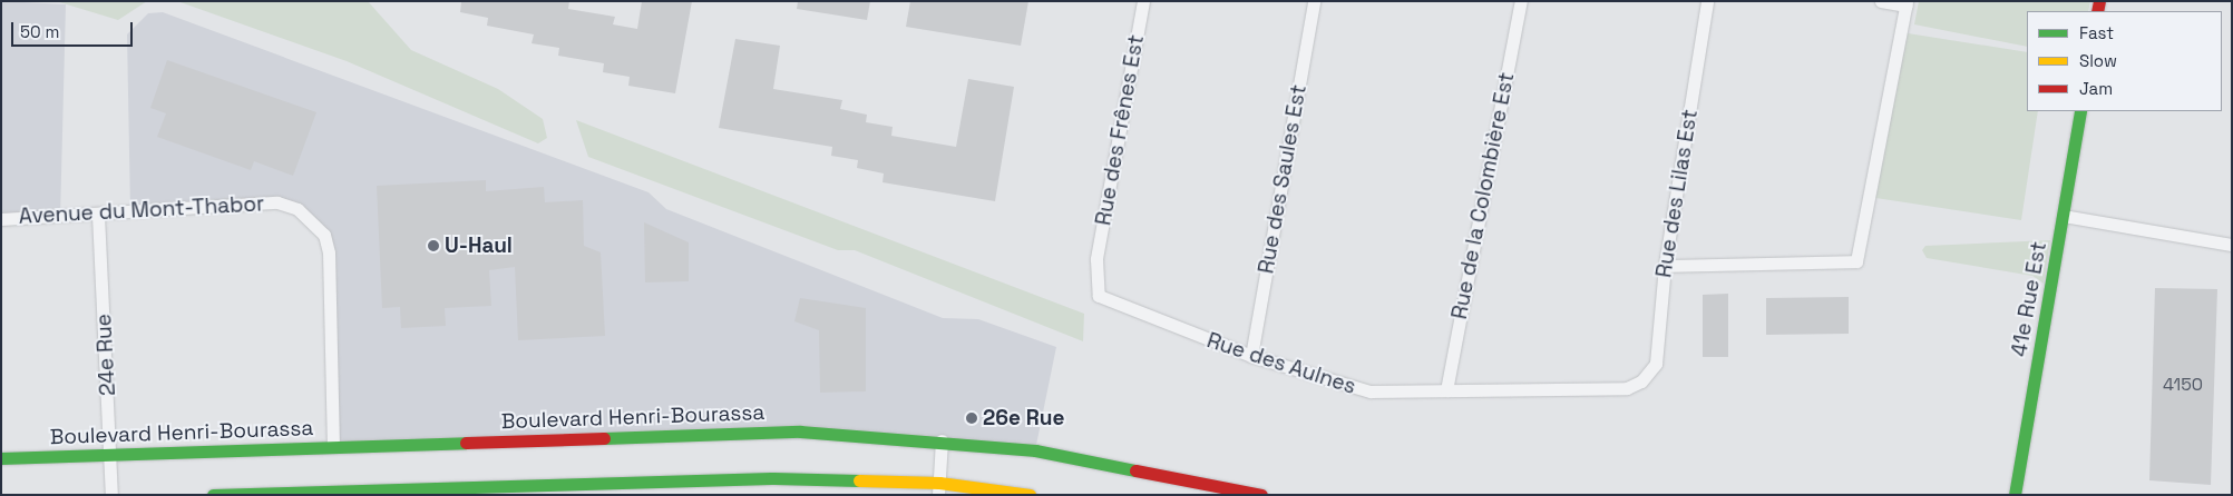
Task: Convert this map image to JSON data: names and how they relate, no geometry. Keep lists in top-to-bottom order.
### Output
{
  "streets": {
    "main road": ["41e Rue Est", "Boulevard Henri-Bourassa"],
    "street": [
      "Rue des Frênes Est",
      "Rue des Saules Est",
      "Rue des Lilas Est",
      "Rue de la Colombière Est",
      "Avenue du Mont-Thabor",
      "24e Rue",
      "Rue des Aulnes"
    ]
  },
  "crossings": [
    ["Rue des Frênes Est", "Rue des Aulnes"],
    ["Rue des Saules Est", "Rue des Aulnes"],
    ["Rue des Lilas Est", "Rue des Aulnes"],
    ["Rue de la Colombière Est", "Rue des Aulnes"],
    ["Avenue du Mont-Thabor", "24e Rue"],
    ["Avenue du Mont-Thabor", "Boulevard Henri-Bourassa"],
    ["24e Rue", "Boulevard Henri-Bourassa"]
  ],
  "places": ["U-Haul", "26e Rue"],
  "house_numbers": ["4150"],
  "legend": ["Fast", "Slow", "Jam"],
  "scale_bar": "50 m"
}
